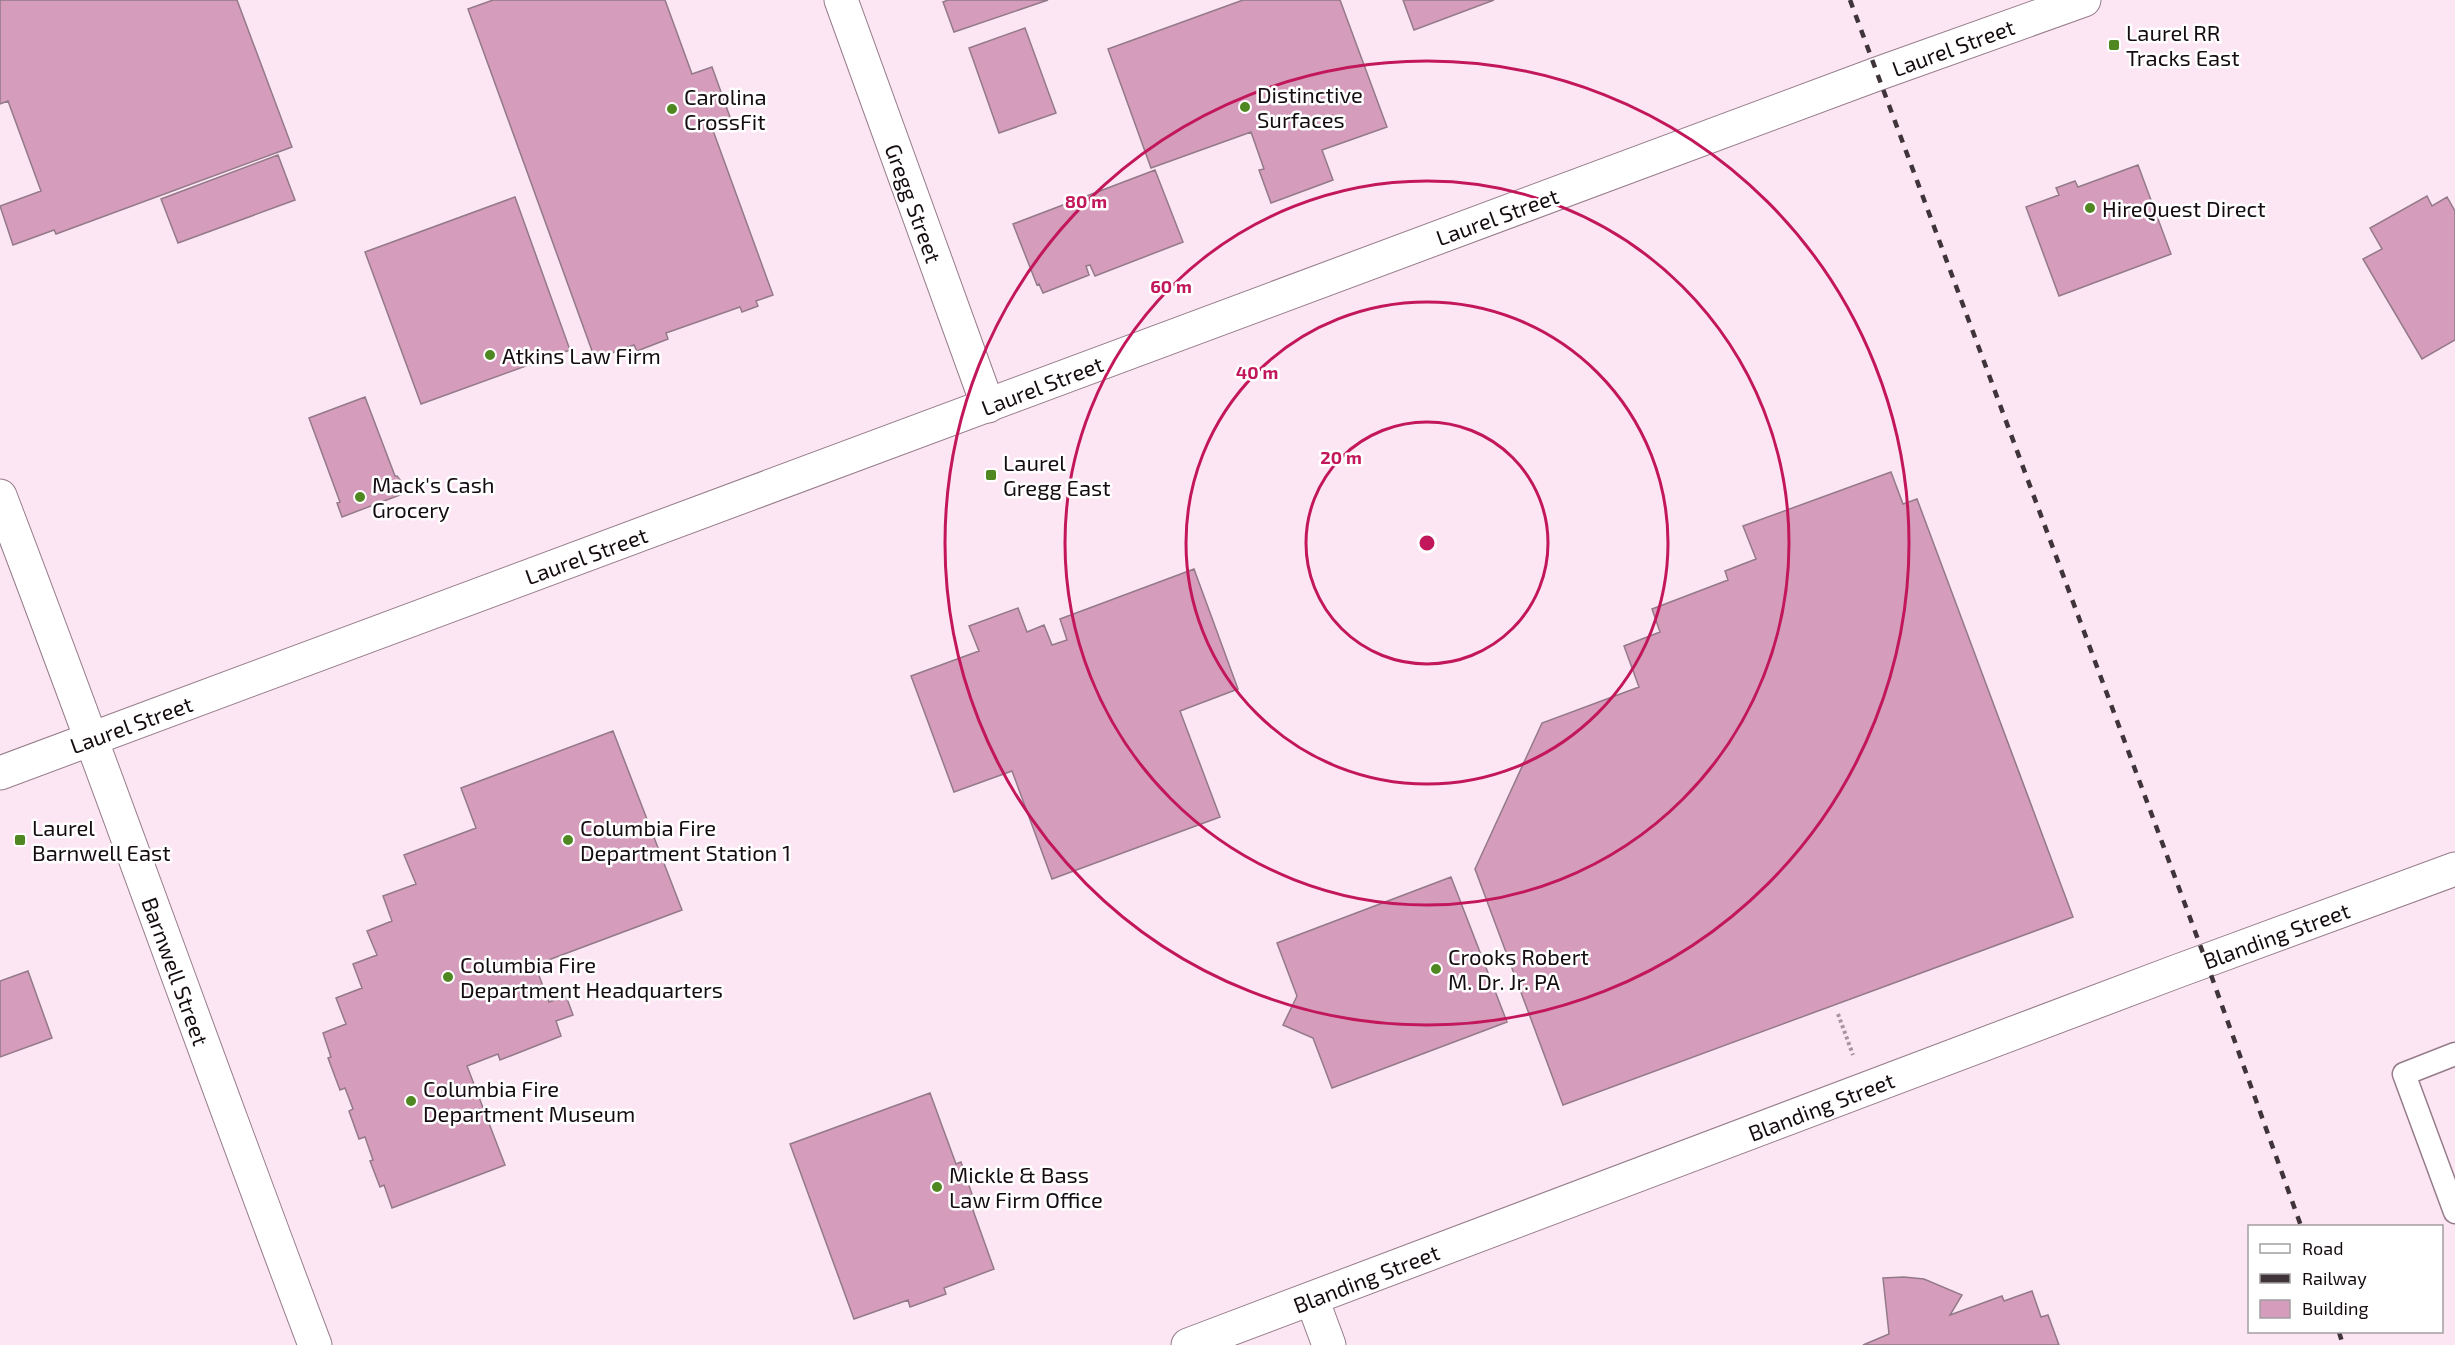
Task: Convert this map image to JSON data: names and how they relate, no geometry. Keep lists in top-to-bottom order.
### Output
{
  "streets": {
    "street": [
      "Laurel Street",
      "Gregg Street",
      "Blanding Street",
      "Barnwell Street"
    ]
  },
  "crossings": [
    ["Laurel Street", "Gregg Street"],
    ["Laurel Street", "Barnwell Street"]
  ],
  "places": {
    "transit": ["Laurel RR Tracks East", "Laurel Gregg East", "Laurel Barnwell East"],
    "other": [
      "Distinctive Surfaces",
      "Carolina CrossFit",
      "HireQuest Direct",
      "Atkins Law Firm",
      "Mack's Cash Grocery",
      "Columbia Fire Department Station 1",
      "Crooks Robert M. Dr. Jr. PA",
      "Columbia Fire Department Headquarters",
      "Columbia Fire Department Museum",
      "Mickle & Bass Law Firm Office"
    ]
  },
  "legend": ["Road", "Railway", "Building"],
  "rings": [
    "80 m",
    "60 m",
    "40 m",
    "20 m"
  ]
}
